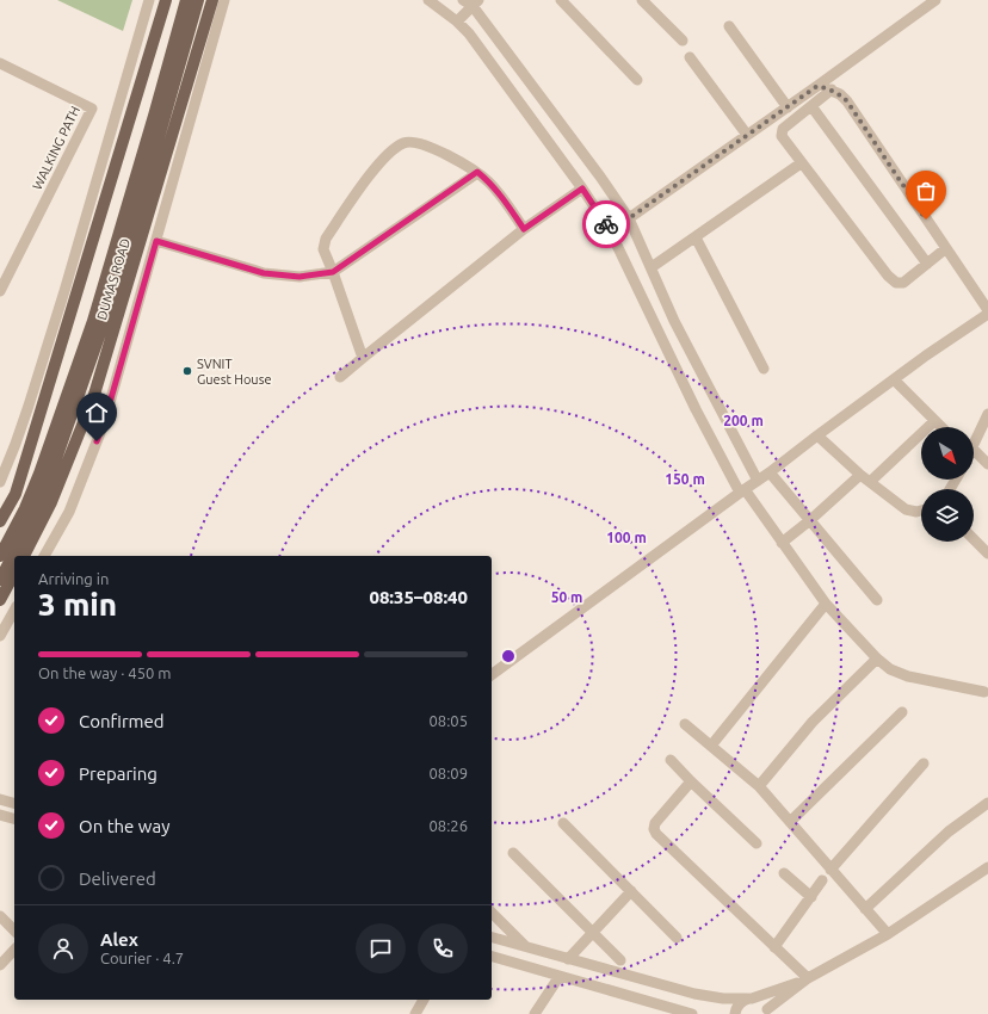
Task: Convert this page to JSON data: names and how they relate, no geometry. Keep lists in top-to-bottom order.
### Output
{
  "streets": {
    "main road": ["DUMAS ROAD"],
    "street": ["WALKING PATH"]
  },
  "places": ["SVNIT Guest House"],
  "north": "bottom right",
  "page": {
    "heading": ["3 min", "Arriving in", "08:35–08:40"],
    "panel": ["Alex", "Courier · 4.7"],
    "bar": "On the way · 450 m",
    "list": [
      ["Confirmed", "08:05"],
      ["Preparing", "08:09"],
      ["On the way", "08:26"],
      "Delivered"
    ]
  },
  "rings": [
    "200 m",
    "150 m",
    "100 m",
    "50 m"
  ]
}
